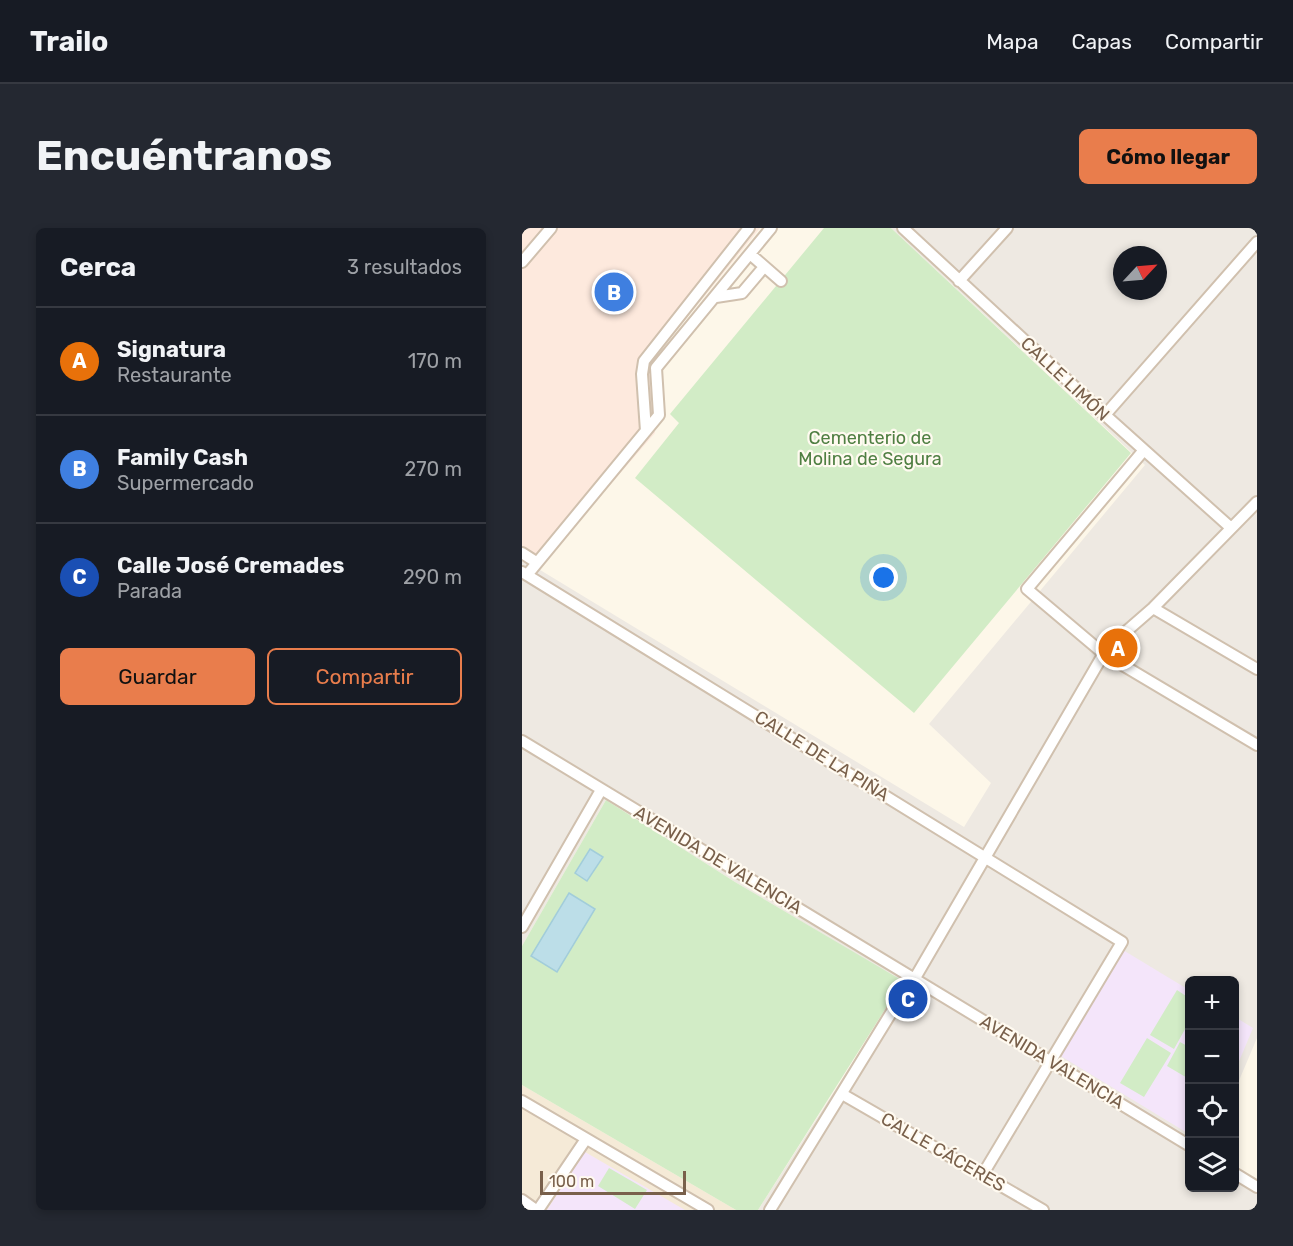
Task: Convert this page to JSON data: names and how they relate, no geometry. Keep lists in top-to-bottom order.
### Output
{
  "streets": {
    "street": [
      "CALLE LIMÓN",
      "CALLE DE LA PIÑA",
      "AVENIDA DE VALENCIA",
      "AVENIDA VALENCIA",
      "CALLE CÁCERES"
    ]
  },
  "crossings": [
    ["CALLE DE LA PIÑA", "AVENIDA VALENCIA"],
    ["AVENIDA DE VALENCIA", "AVENIDA VALENCIA"]
  ],
  "parks": ["Cementerio de Molina de Segura"],
  "scale_bar": "100 m",
  "north": "top right",
  "page": {
    "header": "Trailo",
    "nav": ["Mapa", "Capas", "Compartir"],
    "buttons": [
      "Cómo llegar",
      ["Guardar", "Compartir"]
    ],
    "title": "Encuéntranos",
    "heading": ["Cerca", "3 resultados"],
    "pins": ["B", "A", "C"],
    "list": [
      {
        "mark": "A",
        "name": "Signatura",
        "note": "Restaurante",
        "value": "170 m"
      },
      {
        "mark": "B",
        "name": "Family Cash",
        "note": "Supermercado",
        "value": "270 m"
      },
      {
        "mark": "C",
        "name": "Calle José Cremades",
        "note": "Parada",
        "value": "290 m"
      }
    ],
    "map_buttons": ["+", "−"],
    "scale": "100 m"
  }
}
